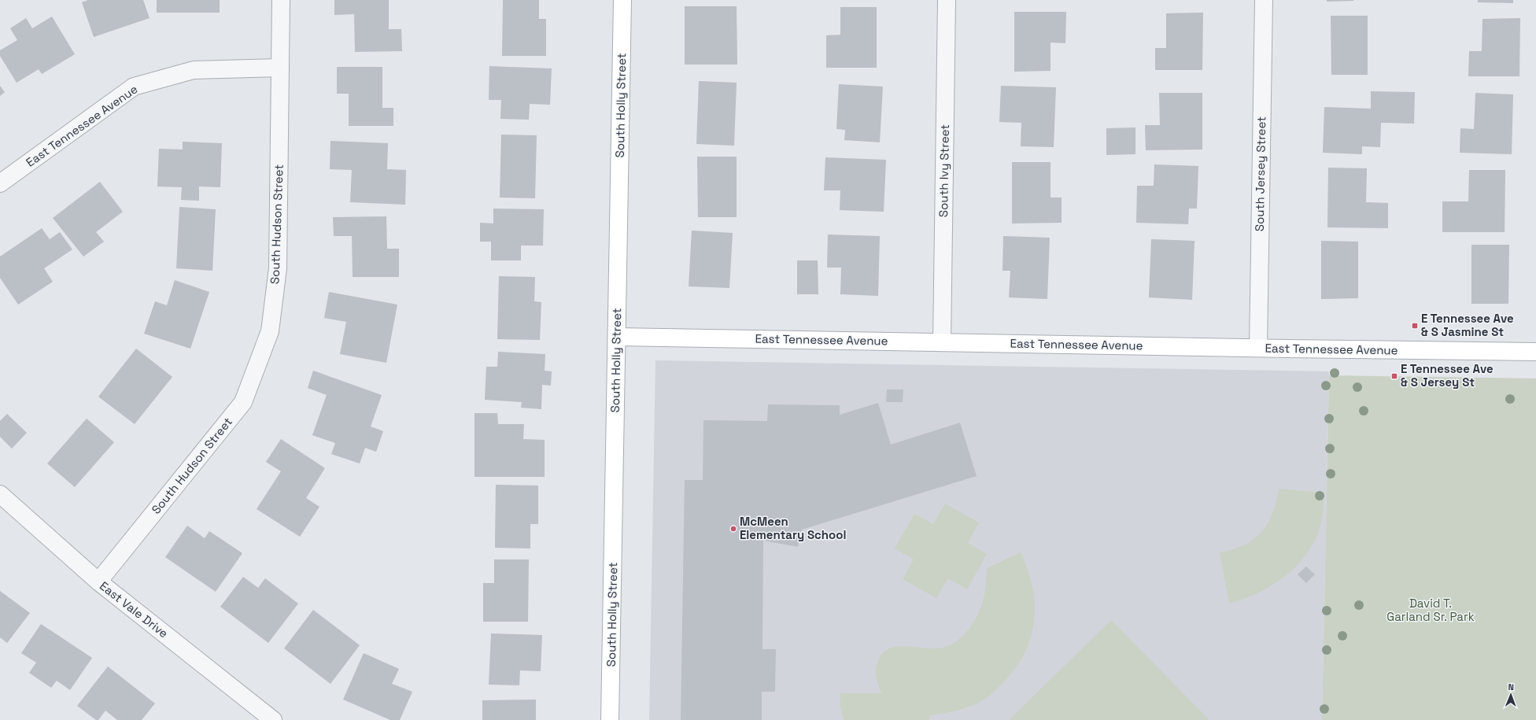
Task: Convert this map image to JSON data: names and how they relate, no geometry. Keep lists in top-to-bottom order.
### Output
{
  "streets": {
    "street": [
      "South Holly Street",
      "East Tennessee Avenue",
      "South Ivy Street",
      "South Jersey Street",
      "South Hudson Street",
      "East Vale Drive"
    ]
  },
  "crossings": [
    ["South Holly Street", "East Tennessee Avenue"],
    ["East Tennessee Avenue", "South Ivy Street"],
    ["East Tennessee Avenue", "South Jersey Street"],
    ["East Tennessee Avenue", "South Hudson Street"],
    ["South Hudson Street", "East Vale Drive"]
  ],
  "parks": ["David T. Garland Sr. Park"],
  "places": {
    "transit": ["E Tennessee Ave & S Jasmine St", "E Tennessee Ave & S Jersey St"],
    "other": ["McMeen Elementary School"]
  },
  "north": "top"
}
